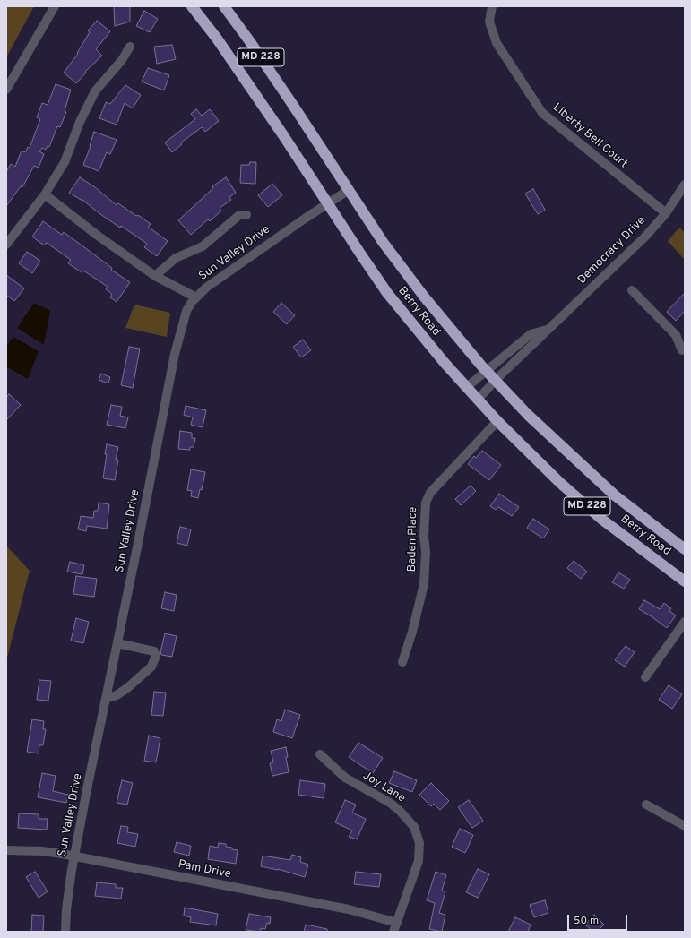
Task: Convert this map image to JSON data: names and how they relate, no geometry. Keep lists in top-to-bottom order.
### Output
{
  "streets": {
    "highway": ["MD 228", "Berry Road"],
    "street": [
      "Liberty Bell Court",
      "Democracy Drive",
      "Sun Valley Drive",
      "Baden Place",
      "Joy Lane",
      "Pam Drive"
    ]
  },
  "crossings": [
    ["Liberty Bell Court", "Democracy Drive"],
    ["Democracy Drive", "Berry Road"],
    ["Sun Valley Drive", "Berry Road"],
    ["Sun Valley Drive", "Pam Drive"],
    ["Berry Road", "Baden Place"],
    ["Joy Lane", "Pam Drive"]
  ],
  "scale_bar": "50 m"
}
